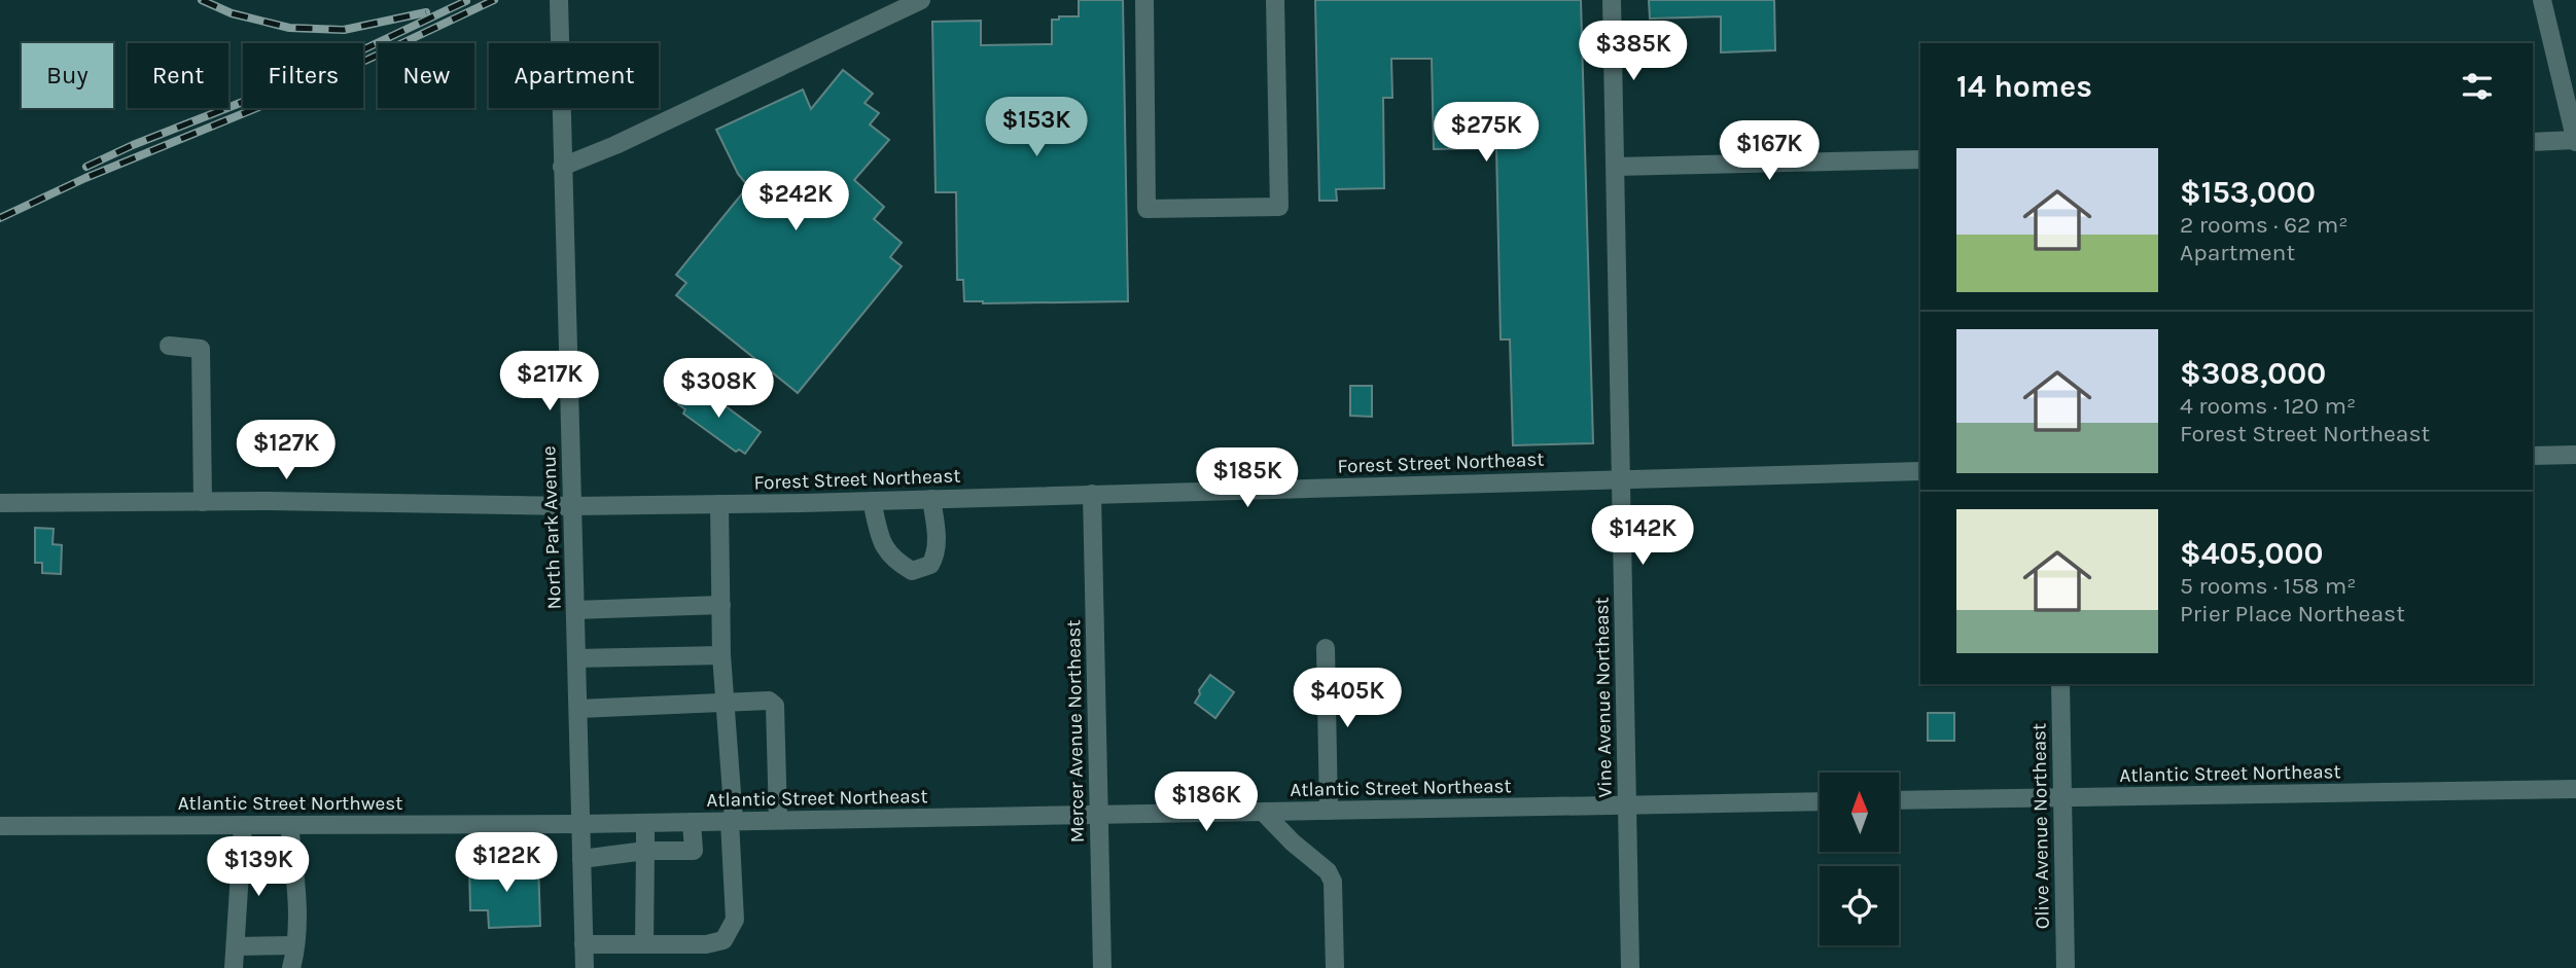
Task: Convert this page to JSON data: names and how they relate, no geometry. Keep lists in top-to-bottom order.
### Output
{
  "streets": {
    "street": [
      "Forest Street Northeast",
      "North Park Avenue",
      "Vine Avenue Northeast",
      "Mercer Avenue Northeast",
      "Atlantic Street Northeast",
      "Atlantic Street Northwest",
      "Olive Avenue Northeast"
    ]
  },
  "crossings": [
    ["Forest Street Northeast", "North Park Avenue"],
    ["Forest Street Northeast", "Vine Avenue Northeast"],
    ["Forest Street Northeast", "Mercer Avenue Northeast"],
    ["North Park Avenue", "Atlantic Street Northeast"],
    ["North Park Avenue", "Atlantic Street Northwest"],
    ["Vine Avenue Northeast", "Atlantic Street Northeast"],
    ["Mercer Avenue Northeast", "Atlantic Street Northeast"],
    ["Atlantic Street Northeast", "Atlantic Street Northwest"],
    ["Atlantic Street Northeast", "Olive Avenue Northeast"]
  ],
  "north": "top",
  "page": {
    "price": [
      "$385K",
      "$153K",
      "$275K",
      "$167K",
      "$242K",
      "$217K",
      "$308K",
      "$127K",
      "$185K",
      "$142K",
      "$405K",
      "$186K",
      "$122K",
      "$139K"
    ],
    "chip": [
      "Buy",
      "Rent",
      "Filters",
      "New",
      "Apartment"
    ],
    "heading": "14 homes",
    "list": [
      {
        "name": "$153,000",
        "note": "2 rooms · 62 m² · Apartment"
      },
      {
        "name": "$308,000",
        "note": "4 rooms · 120 m² · Forest Street Northeast"
      },
      {
        "name": "$405,000",
        "note": "5 rooms · 158 m² · Prier Place Northeast"
      }
    ]
  }
}
